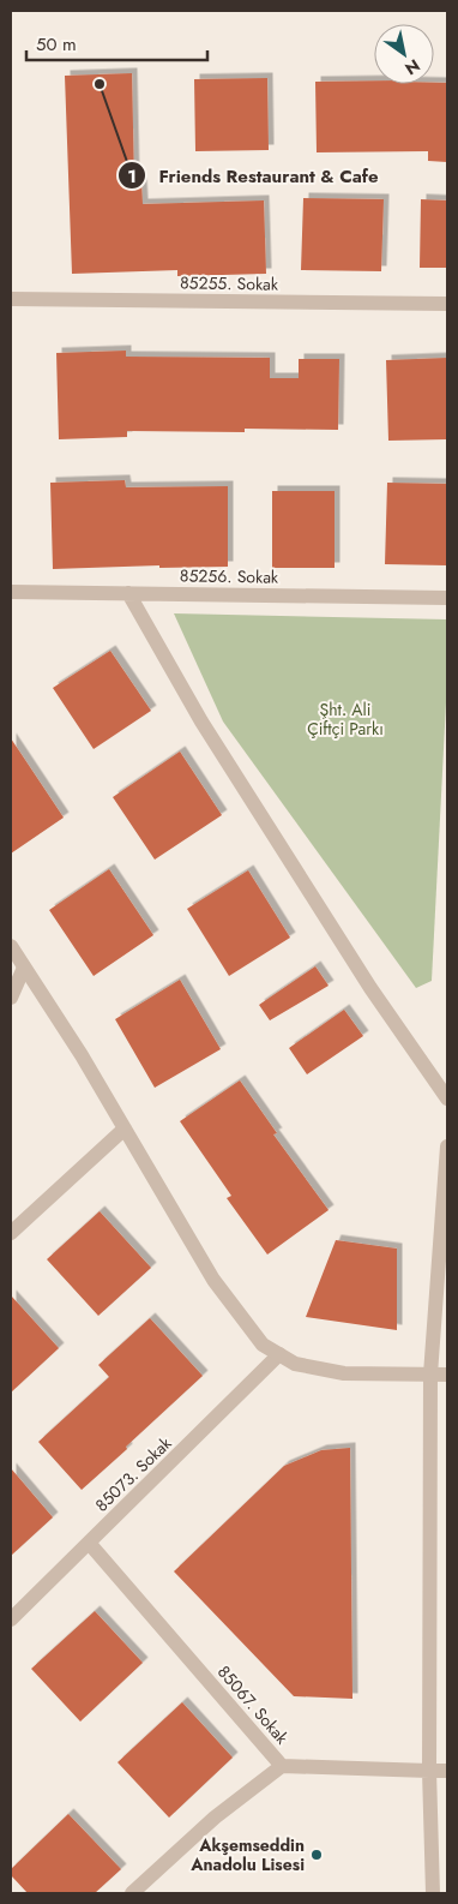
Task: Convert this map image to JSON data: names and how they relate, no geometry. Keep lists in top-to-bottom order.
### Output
{
  "streets": {
    "street": [
      "85255. Sokak",
      "85256. Sokak",
      "85073. Sokak",
      "85067. Sokak"
    ]
  },
  "crossings": [
    ["85073. Sokak", "85067. Sokak"]
  ],
  "parks": ["Şht. Ali Çiftçi Parkı"],
  "places": ["Friends Restaurant & Cafe", "Akşemseddin Anadolu Lisesi"],
  "scale_bar": "50 m",
  "north": "bottom right"
}
